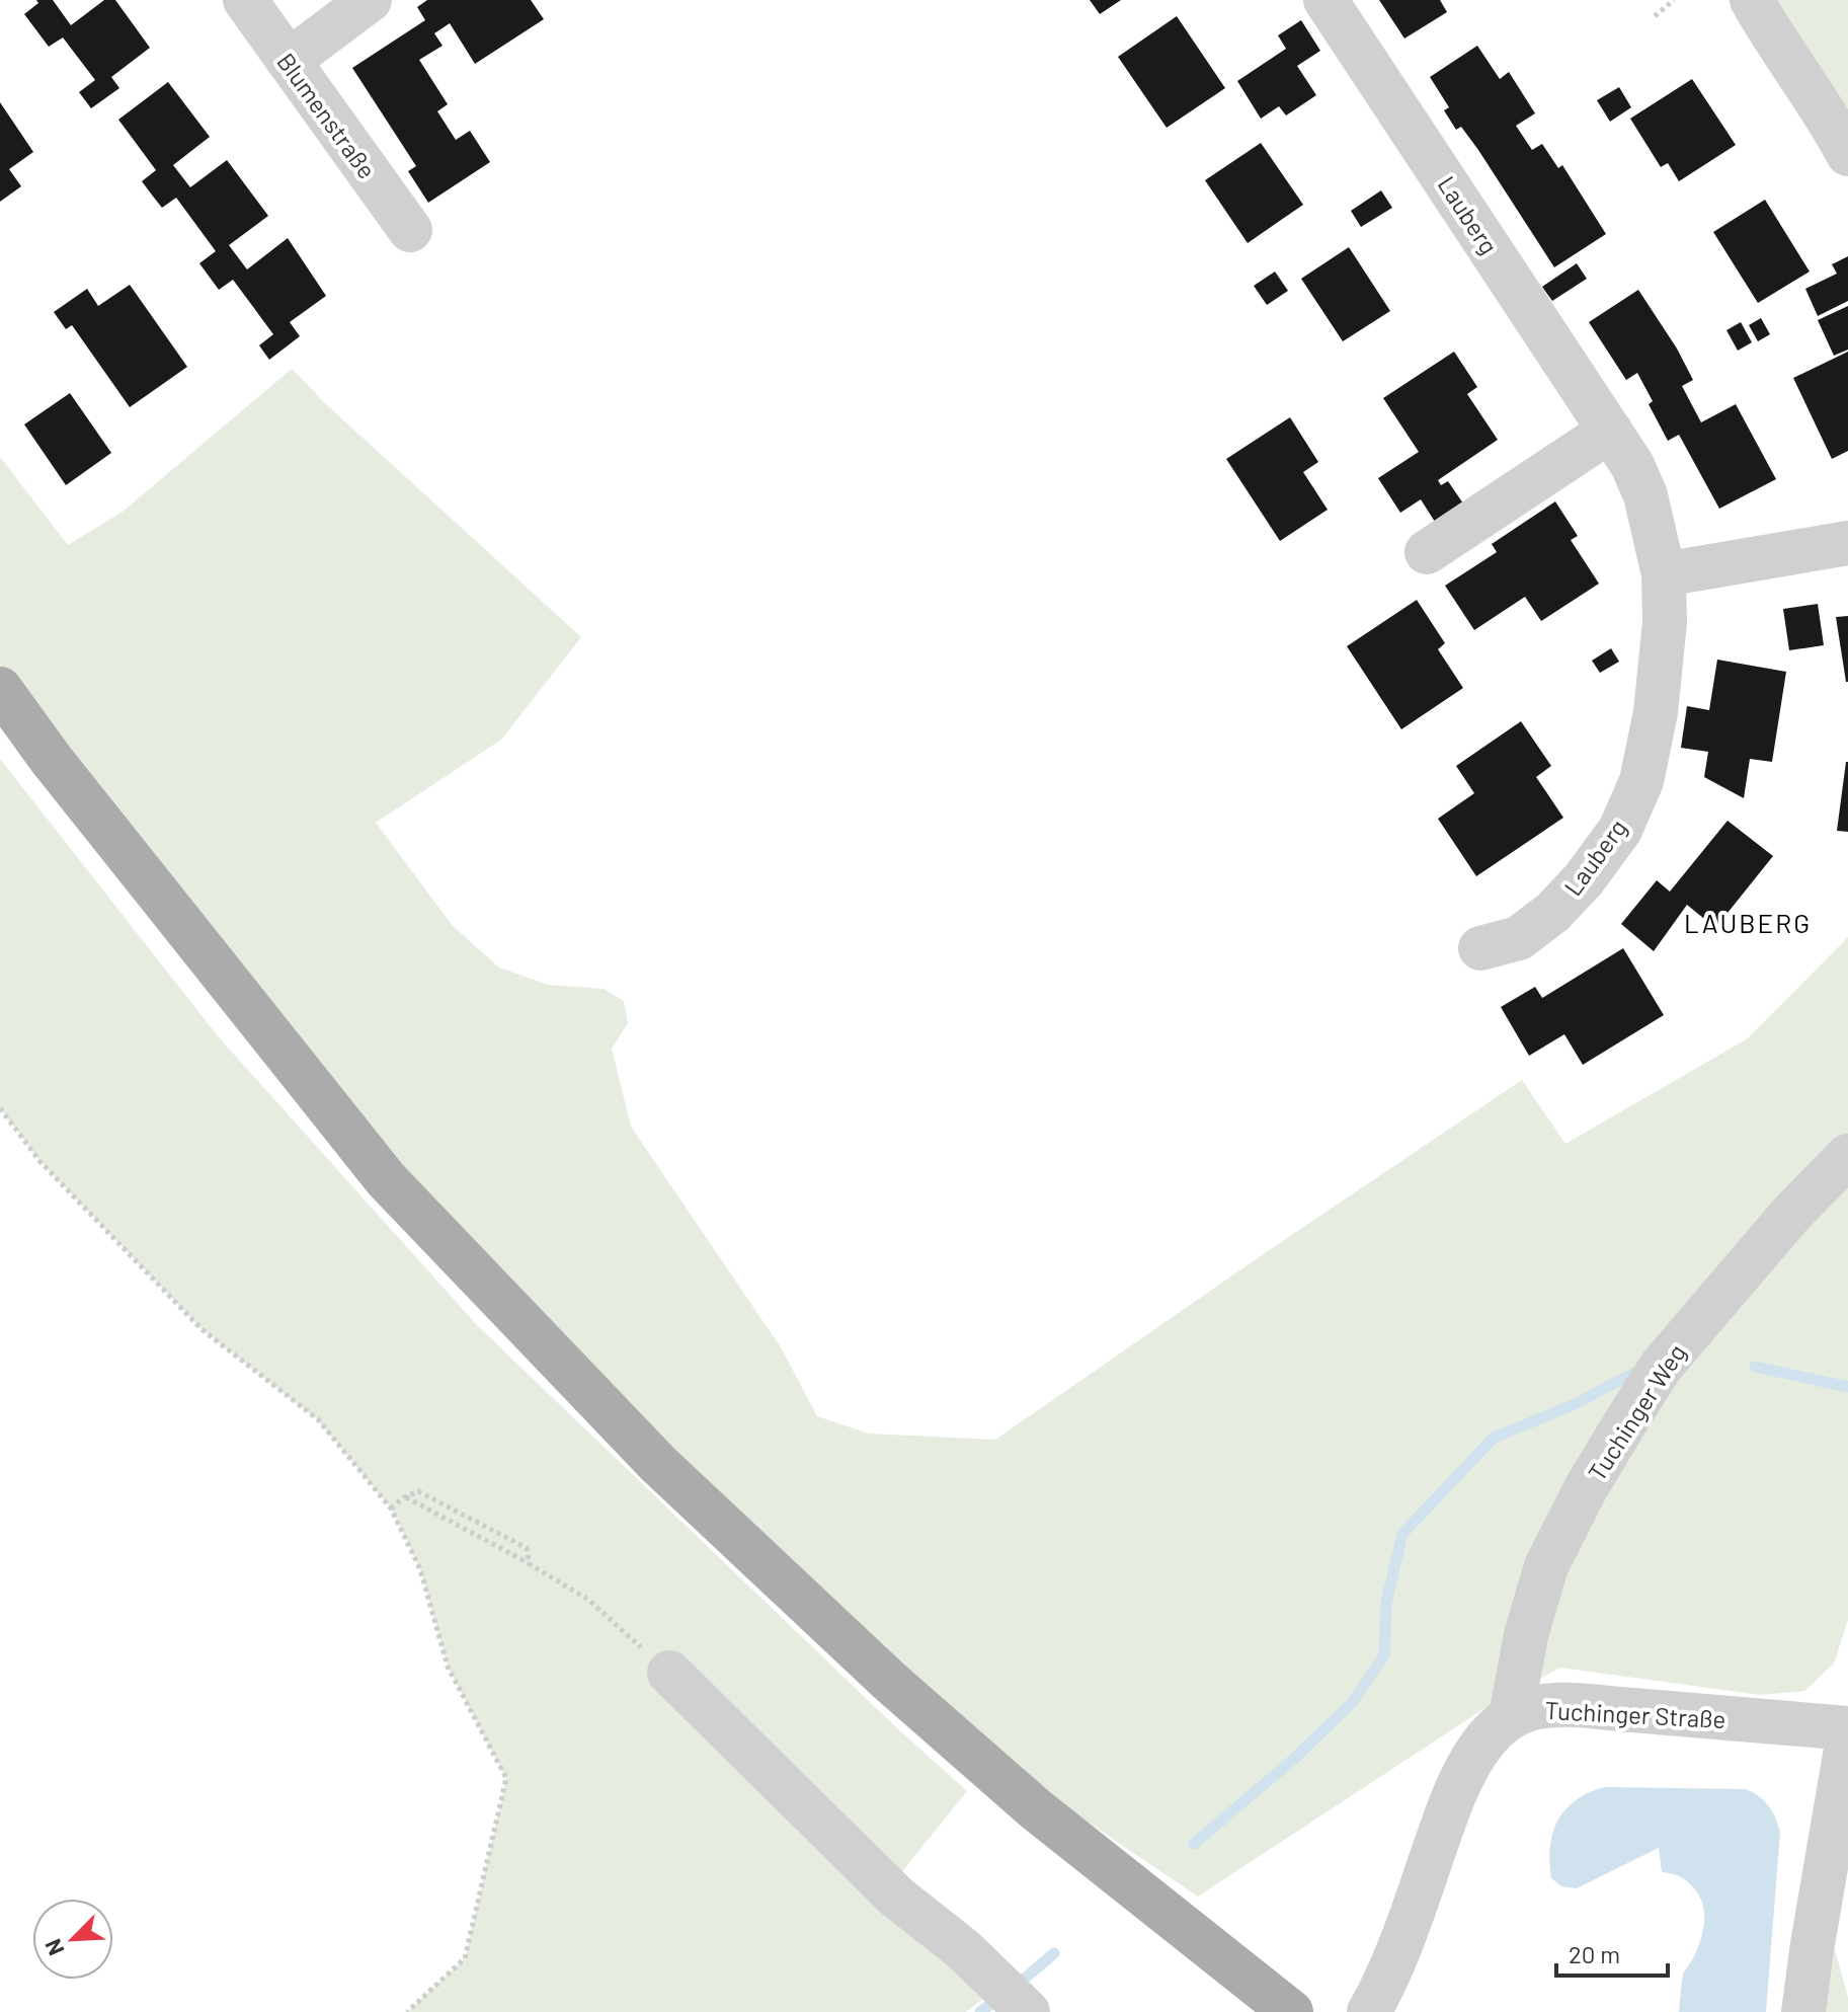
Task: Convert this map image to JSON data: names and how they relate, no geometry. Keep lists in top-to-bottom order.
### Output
{
  "streets": {
    "street": [
      "Blumenstraße",
      "Lauberg",
      "Tuchinger Weg",
      "Tuchinger Straße"
    ]
  },
  "crossings": [
    ["Tuchinger Weg", "Tuchinger Straße"]
  ],
  "districts": ["LAUBERG"],
  "scale_bar": "20 m",
  "north": "bottom left"
}
